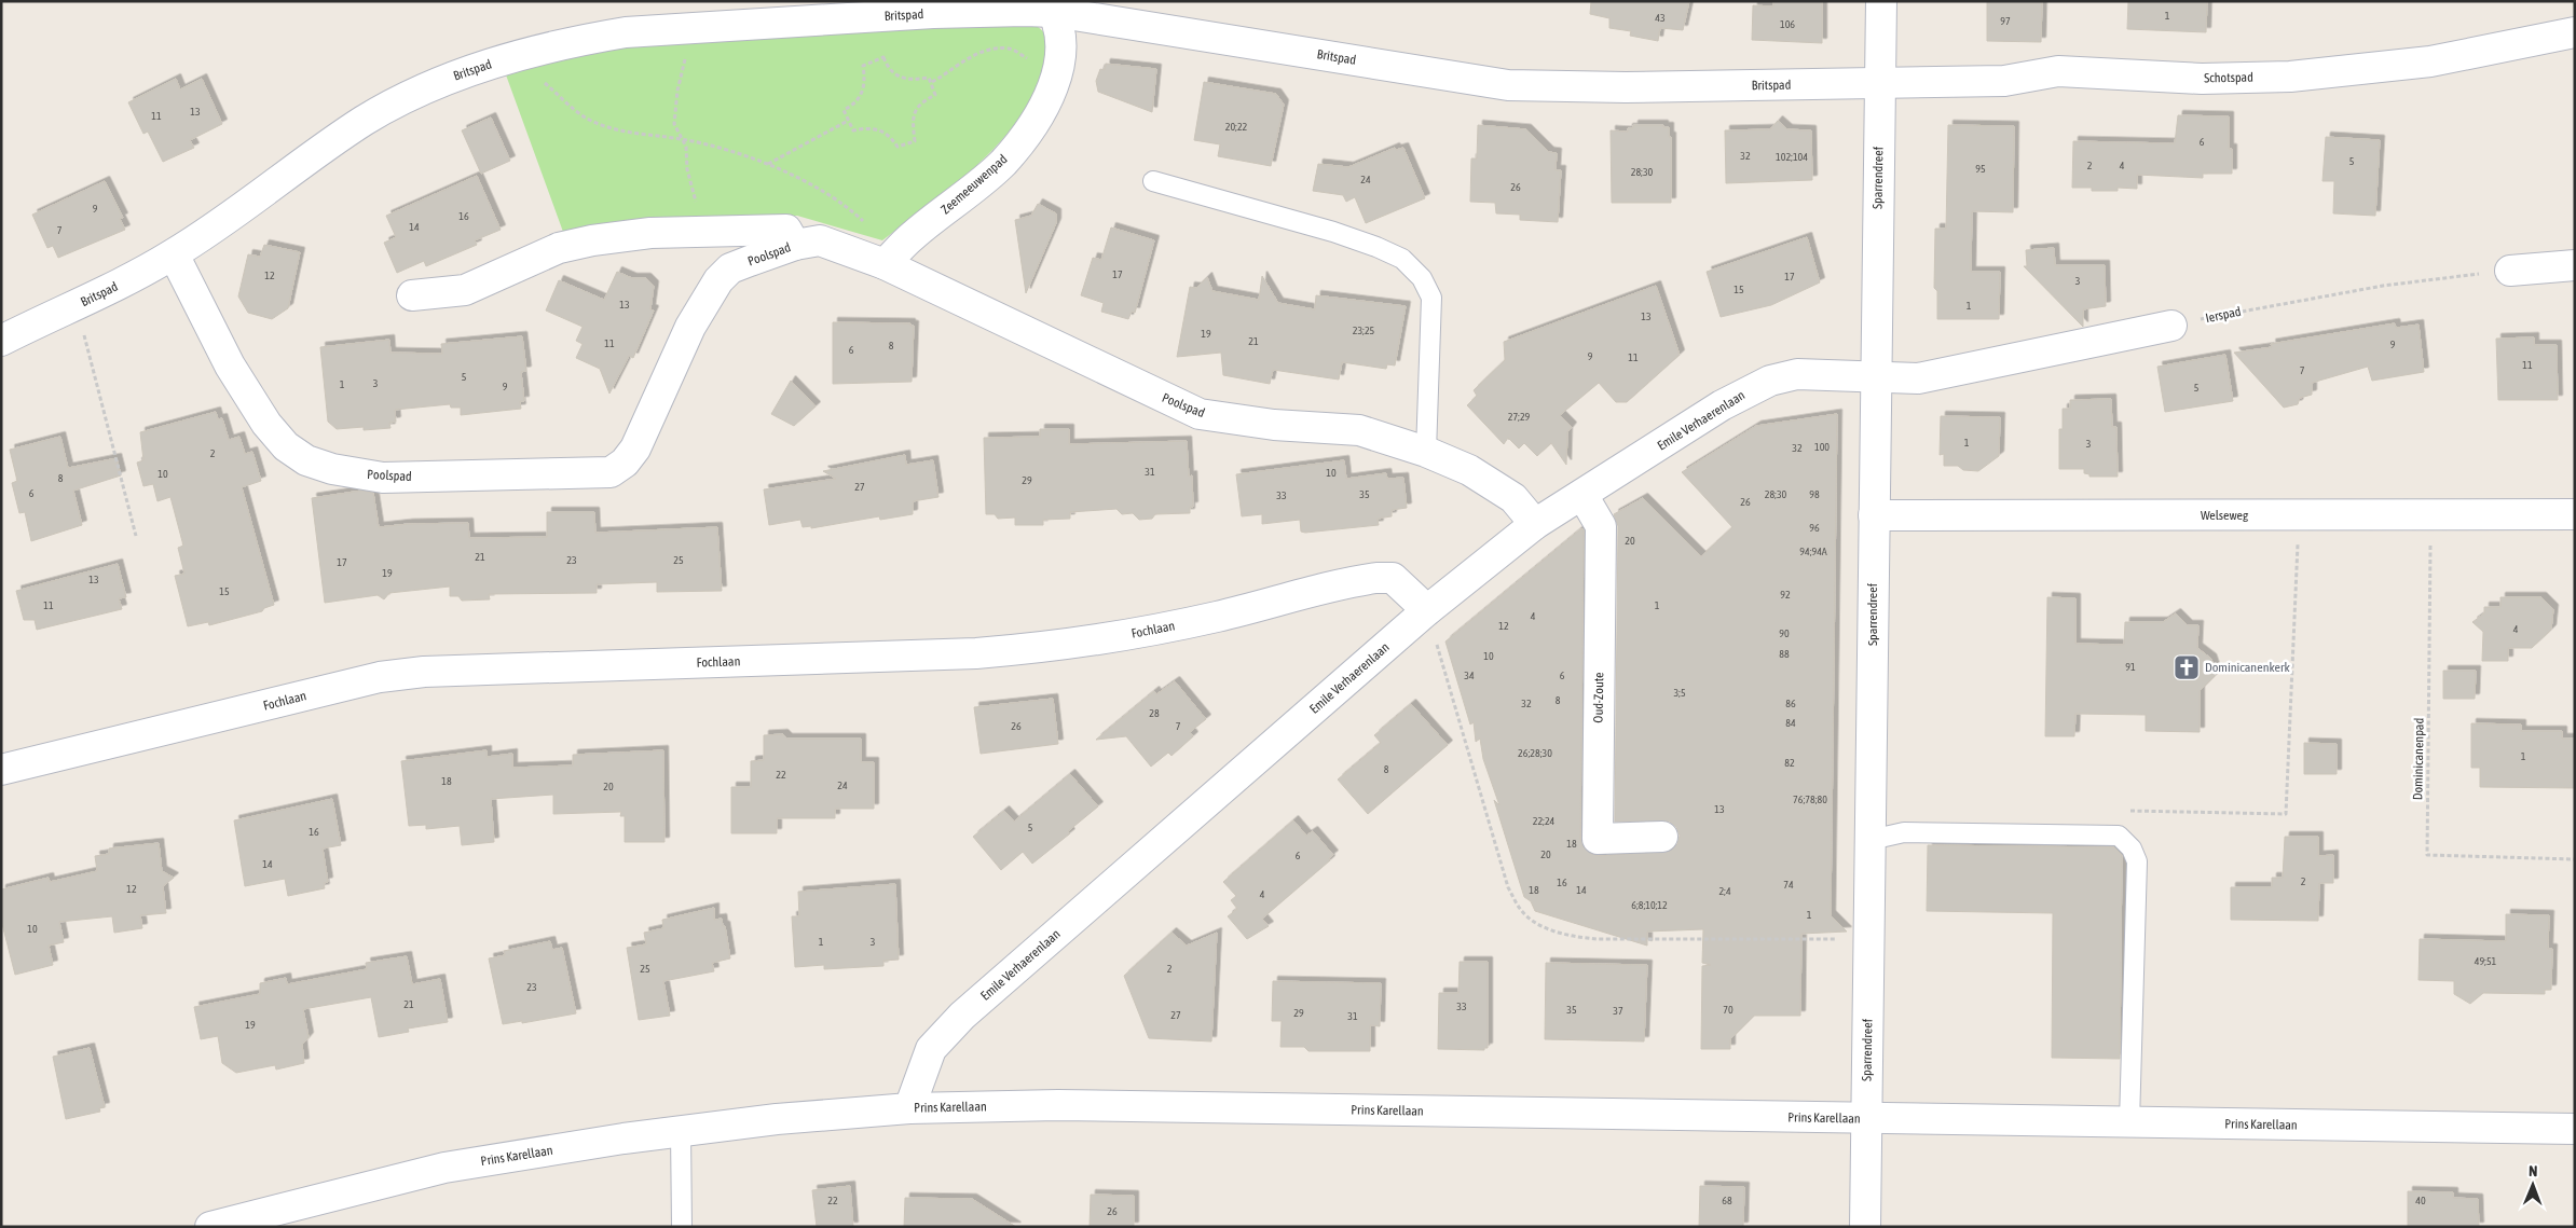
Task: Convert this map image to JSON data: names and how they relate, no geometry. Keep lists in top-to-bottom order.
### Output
{
  "streets": {
    "street": [
      "Britspad",
      "Schotspad",
      "Sparrendreef",
      "Zeemeeuwenpad",
      "Poolspad",
      "Emile Verhaerenlaan",
      "Welseweg",
      "Fochlaan",
      "Oud-Zoute",
      "Prins Karellaan"
    ],
    "path": ["Ierspad", "Dominicanenpad"]
  },
  "crossings": [
    ["Britspad", "Schotspad"],
    ["Britspad", "Sparrendreef"],
    ["Britspad", "Zeemeeuwenpad"],
    ["Britspad", "Poolspad"],
    ["Schotspad", "Sparrendreef"],
    ["Sparrendreef", "Emile Verhaerenlaan"],
    ["Sparrendreef", "Welseweg"],
    ["Sparrendreef", "Prins Karellaan"],
    ["Zeemeeuwenpad", "Poolspad"],
    ["Poolspad", "Emile Verhaerenlaan"],
    ["Emile Verhaerenlaan", "Fochlaan"],
    ["Emile Verhaerenlaan", "Oud-Zoute"],
    ["Emile Verhaerenlaan", "Prins Karellaan"],
    ["Welseweg", "Dominicanenpad"]
  ],
  "places": {
    "church": ["Dominicanenkerk"]
  },
  "house_numbers": [
    "1",
    "43",
    "97",
    "106",
    "13",
    "11",
    "20;22",
    "6",
    "32",
    "102;104",
    "5",
    "2",
    "4",
    "95",
    "28;30",
    "24",
    "26",
    "9",
    "16",
    "14",
    "7",
    "17",
    "12",
    "17",
    "3",
    "15",
    "13",
    "1",
    "13",
    "23;25",
    "19",
    "21",
    "11",
    "9",
    "8",
    "6",
    "9",
    "11",
    "11",
    "7",
    "5",
    "3",
    "1",
    "9",
    "5",
    "27;29",
    "1",
    "3",
    "100",
    "32",
    "2",
    "31",
    "10",
    "10",
    "8",
    "29",
    "27",
    "6",
    "35",
    "28;30",
    "98",
    "33",
    "26",
    "96",
    "20",
    "94;94A",
    "21",
    "23",
    "25",
    "17",
    "19",
    "13",
    "15",
    "92",
    "11",
    "1",
    "4",
    "12",
    "4",
    "90",
    "88",
    "10",
    "91",
    "34",
    "6",
    "3;5",
    "8",
    "32",
    "86",
    "28",
    "84",
    "26",
    "7",
    "26;28;30",
    "1",
    "82",
    "8",
    "22",
    "18",
    "24",
    "20",
    "76;78;80",
    "13",
    "22;24",
    "5",
    "16",
    "18",
    "20",
    "6",
    "14",
    "2",
    "16",
    "74",
    "12",
    "18",
    "14",
    "2;4",
    "4",
    "6;8;10;12",
    "1",
    "10",
    "1",
    "3",
    "49;51",
    "25",
    "2",
    "23",
    "21",
    "33",
    "35",
    "70",
    "37",
    "29",
    "27",
    "31",
    "19",
    "22",
    "68",
    "40",
    "26"
  ],
  "north": "top"
}
